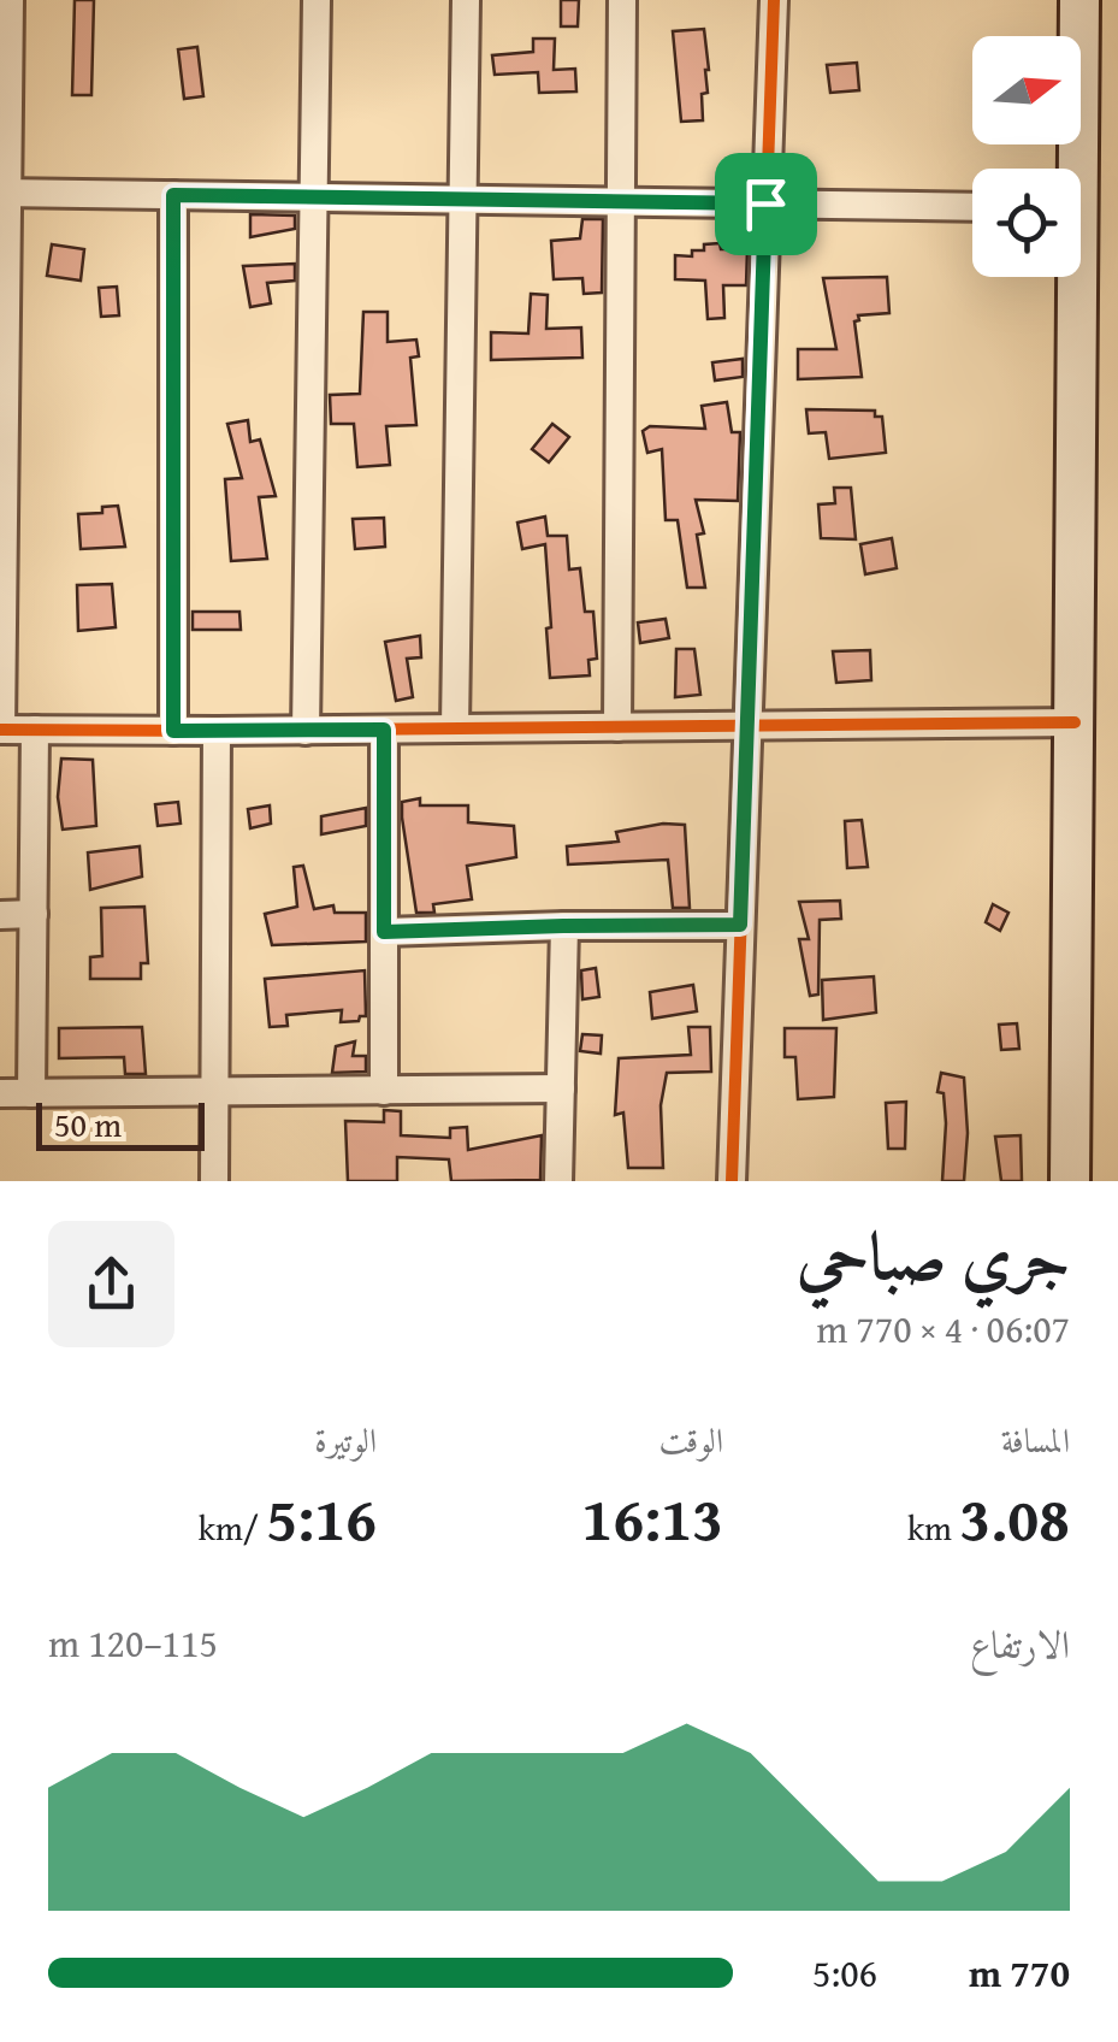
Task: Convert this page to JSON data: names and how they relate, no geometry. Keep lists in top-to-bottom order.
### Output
{
  "scale_bar": "50 m",
  "north": "right",
  "page": {
    "scale": "50 m",
    "heading": ["جري صباحي", "06:07 · 4 × 770 m"],
    "stats": [
      ["المسافة", "3.08 km"],
      ["الوقت", "16:13"],
      ["الوتيرة", "5:16 /km"]
    ],
    "chart": ["الارتفاع", "115–120 m"],
    "list": [
      {
        "name": "770 m",
        "note": "5:06"
      }
    ]
  }
}
